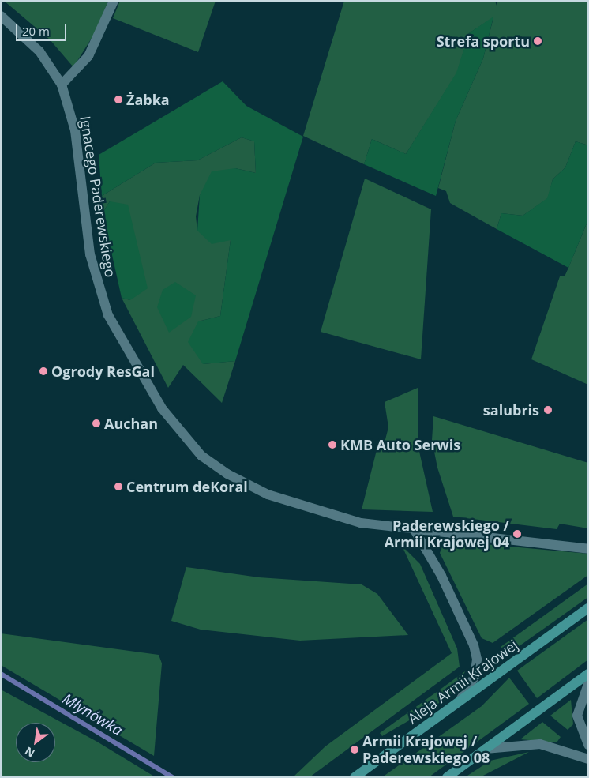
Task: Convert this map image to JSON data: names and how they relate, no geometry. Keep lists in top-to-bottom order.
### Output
{
  "streets": {
    "main road": ["Aleja Armii Krajowej"],
    "street": ["Ignacego Paderewskiego"]
  },
  "water": ["Młynówka"],
  "places": [
    "Strefa sportu",
    "Żabka",
    "Ogrody ResGal",
    "salubris",
    "Auchan",
    "KMB Auto Serwis",
    "Centrum deKoral",
    "Paderewskiego / Armii Krajowej 04",
    "Armii Krajowej / Paderewskiego 08"
  ],
  "scale_bar": "20 m",
  "north": "bottom left"
}
